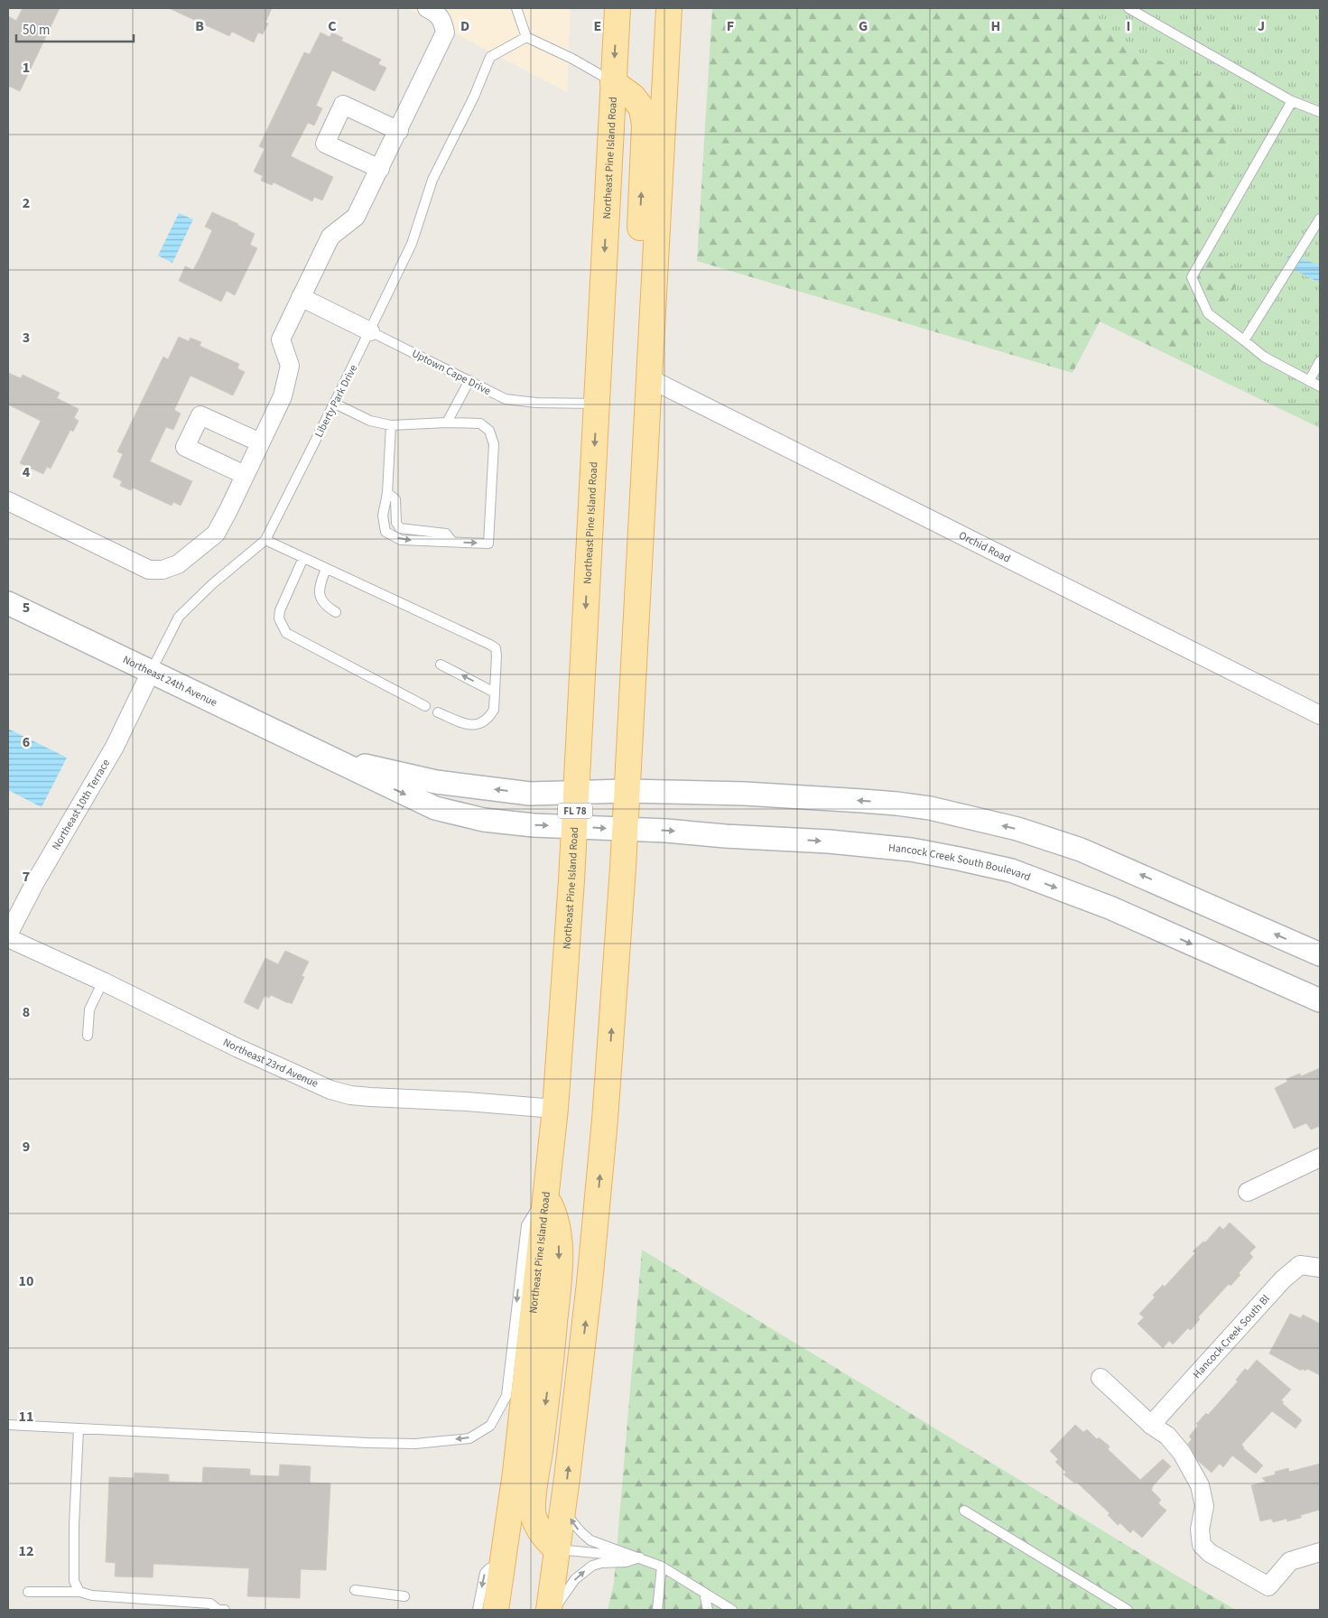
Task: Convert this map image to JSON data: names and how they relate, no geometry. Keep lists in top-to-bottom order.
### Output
{
  "streets": {
    "main road": ["Northeast Pine Island Road", "FL 78"],
    "street": [
      "Orchid Road",
      "Northeast 24th Avenue",
      "Northeast 10th Terrace",
      "Hancock Creek South Boulevard",
      "Northeast 23rd Avenue",
      "Hancock Creek South Bl"
    ],
    "lane": ["Uptown Cape Drive", "Liberty Park Drive"]
  },
  "crossings": [
    ["Northeast Pine Island Road", "Uptown Cape Drive"],
    ["Northeast Pine Island Road", "Orchid Road"],
    ["Northeast Pine Island Road", "Northeast 24th Avenue"],
    ["Northeast Pine Island Road", "Hancock Creek South Boulevard"],
    ["Northeast Pine Island Road", "Northeast 23rd Avenue"],
    ["Uptown Cape Drive", "Liberty Park Drive"],
    ["Liberty Park Drive", "Northeast 24th Avenue"],
    ["Liberty Park Drive", "Northeast 10th Terrace"],
    ["Northeast 24th Avenue", "Northeast 10th Terrace"],
    ["Northeast 24th Avenue", "Hancock Creek South Boulevard"]
  ],
  "scale_bar": "50 m",
  "grid": {
    "columns": [
      "B",
      "C",
      "D",
      "E",
      "F",
      "G",
      "H",
      "I",
      "J"
    ],
    "rows": [
      "1",
      "2",
      "3",
      "4",
      "5",
      "6",
      "7",
      "8",
      "9",
      "10",
      "11",
      "12"
    ]
  }
}
